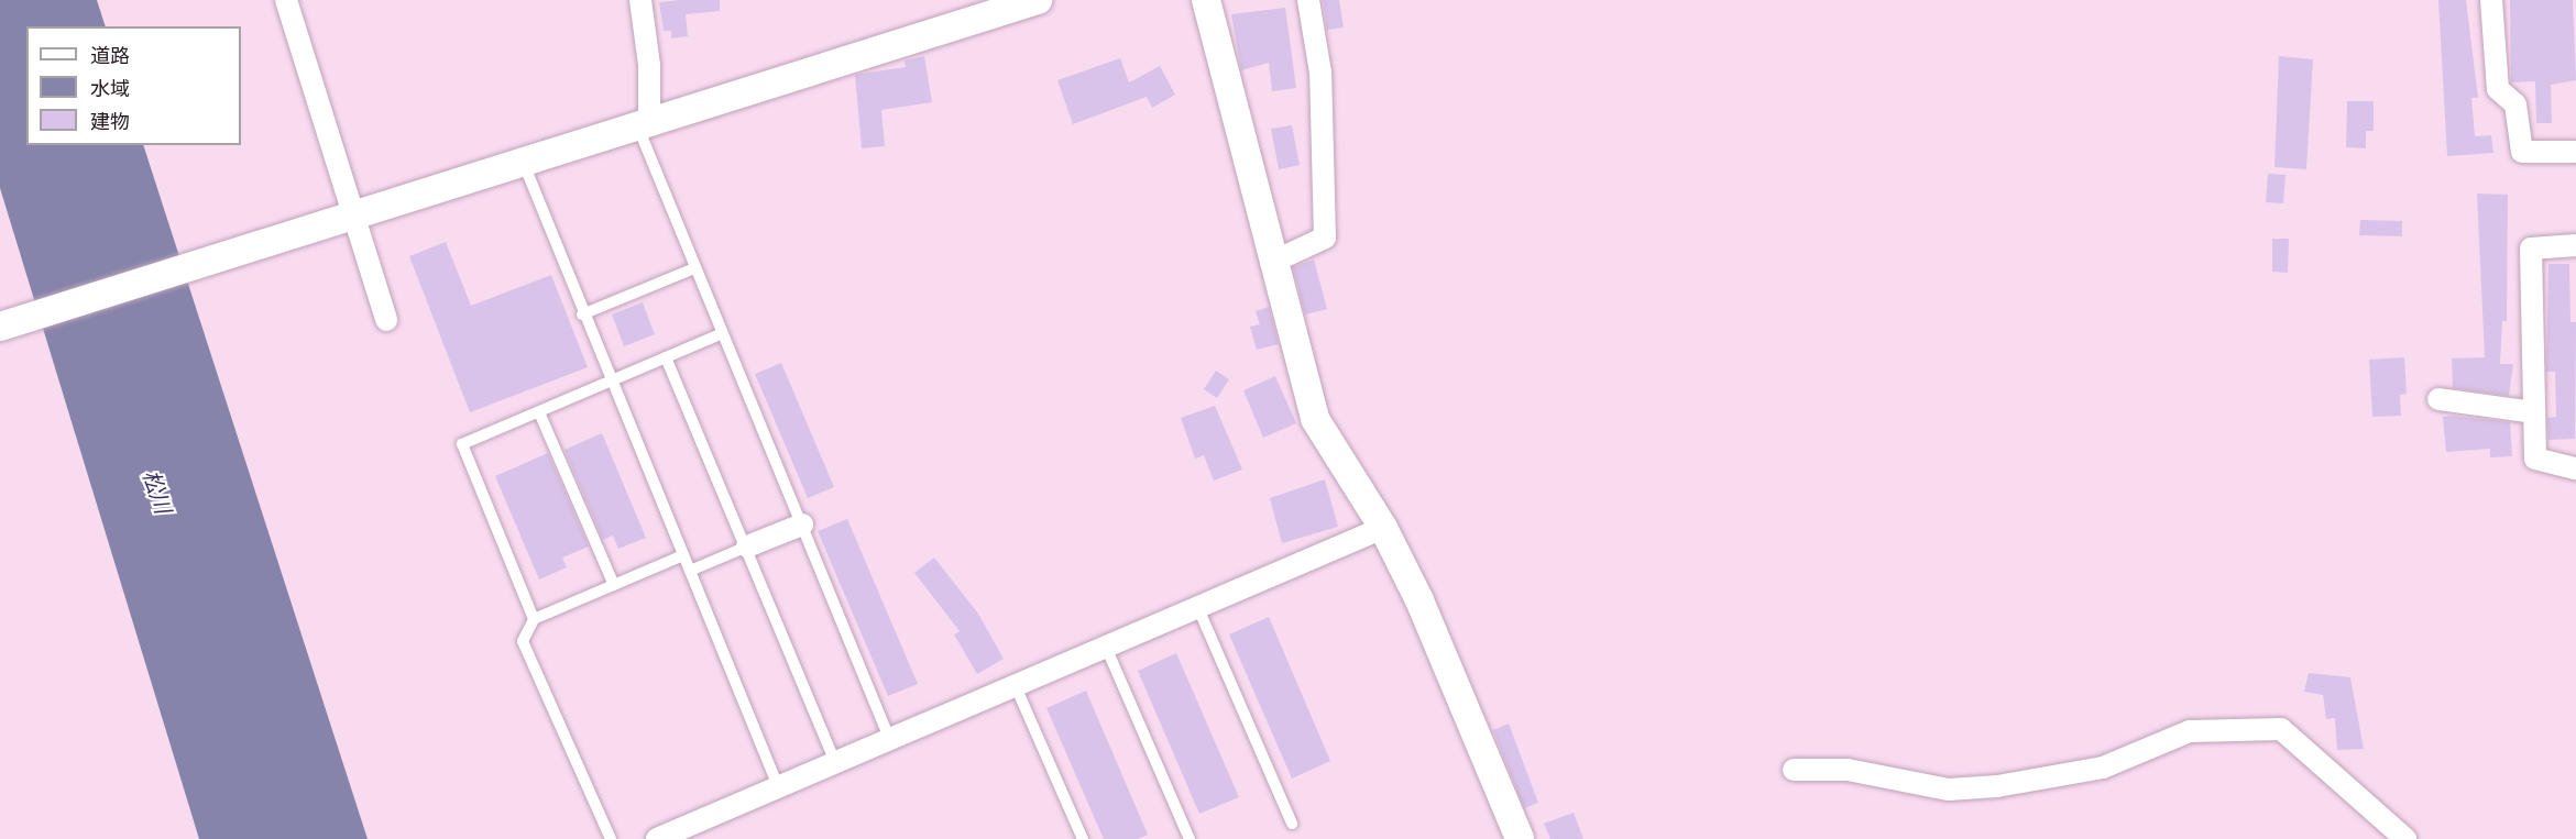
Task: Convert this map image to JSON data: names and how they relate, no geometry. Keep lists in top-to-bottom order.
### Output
{
  "water": ["松川"],
  "legend": ["道路", "水域", "建物"]
}
